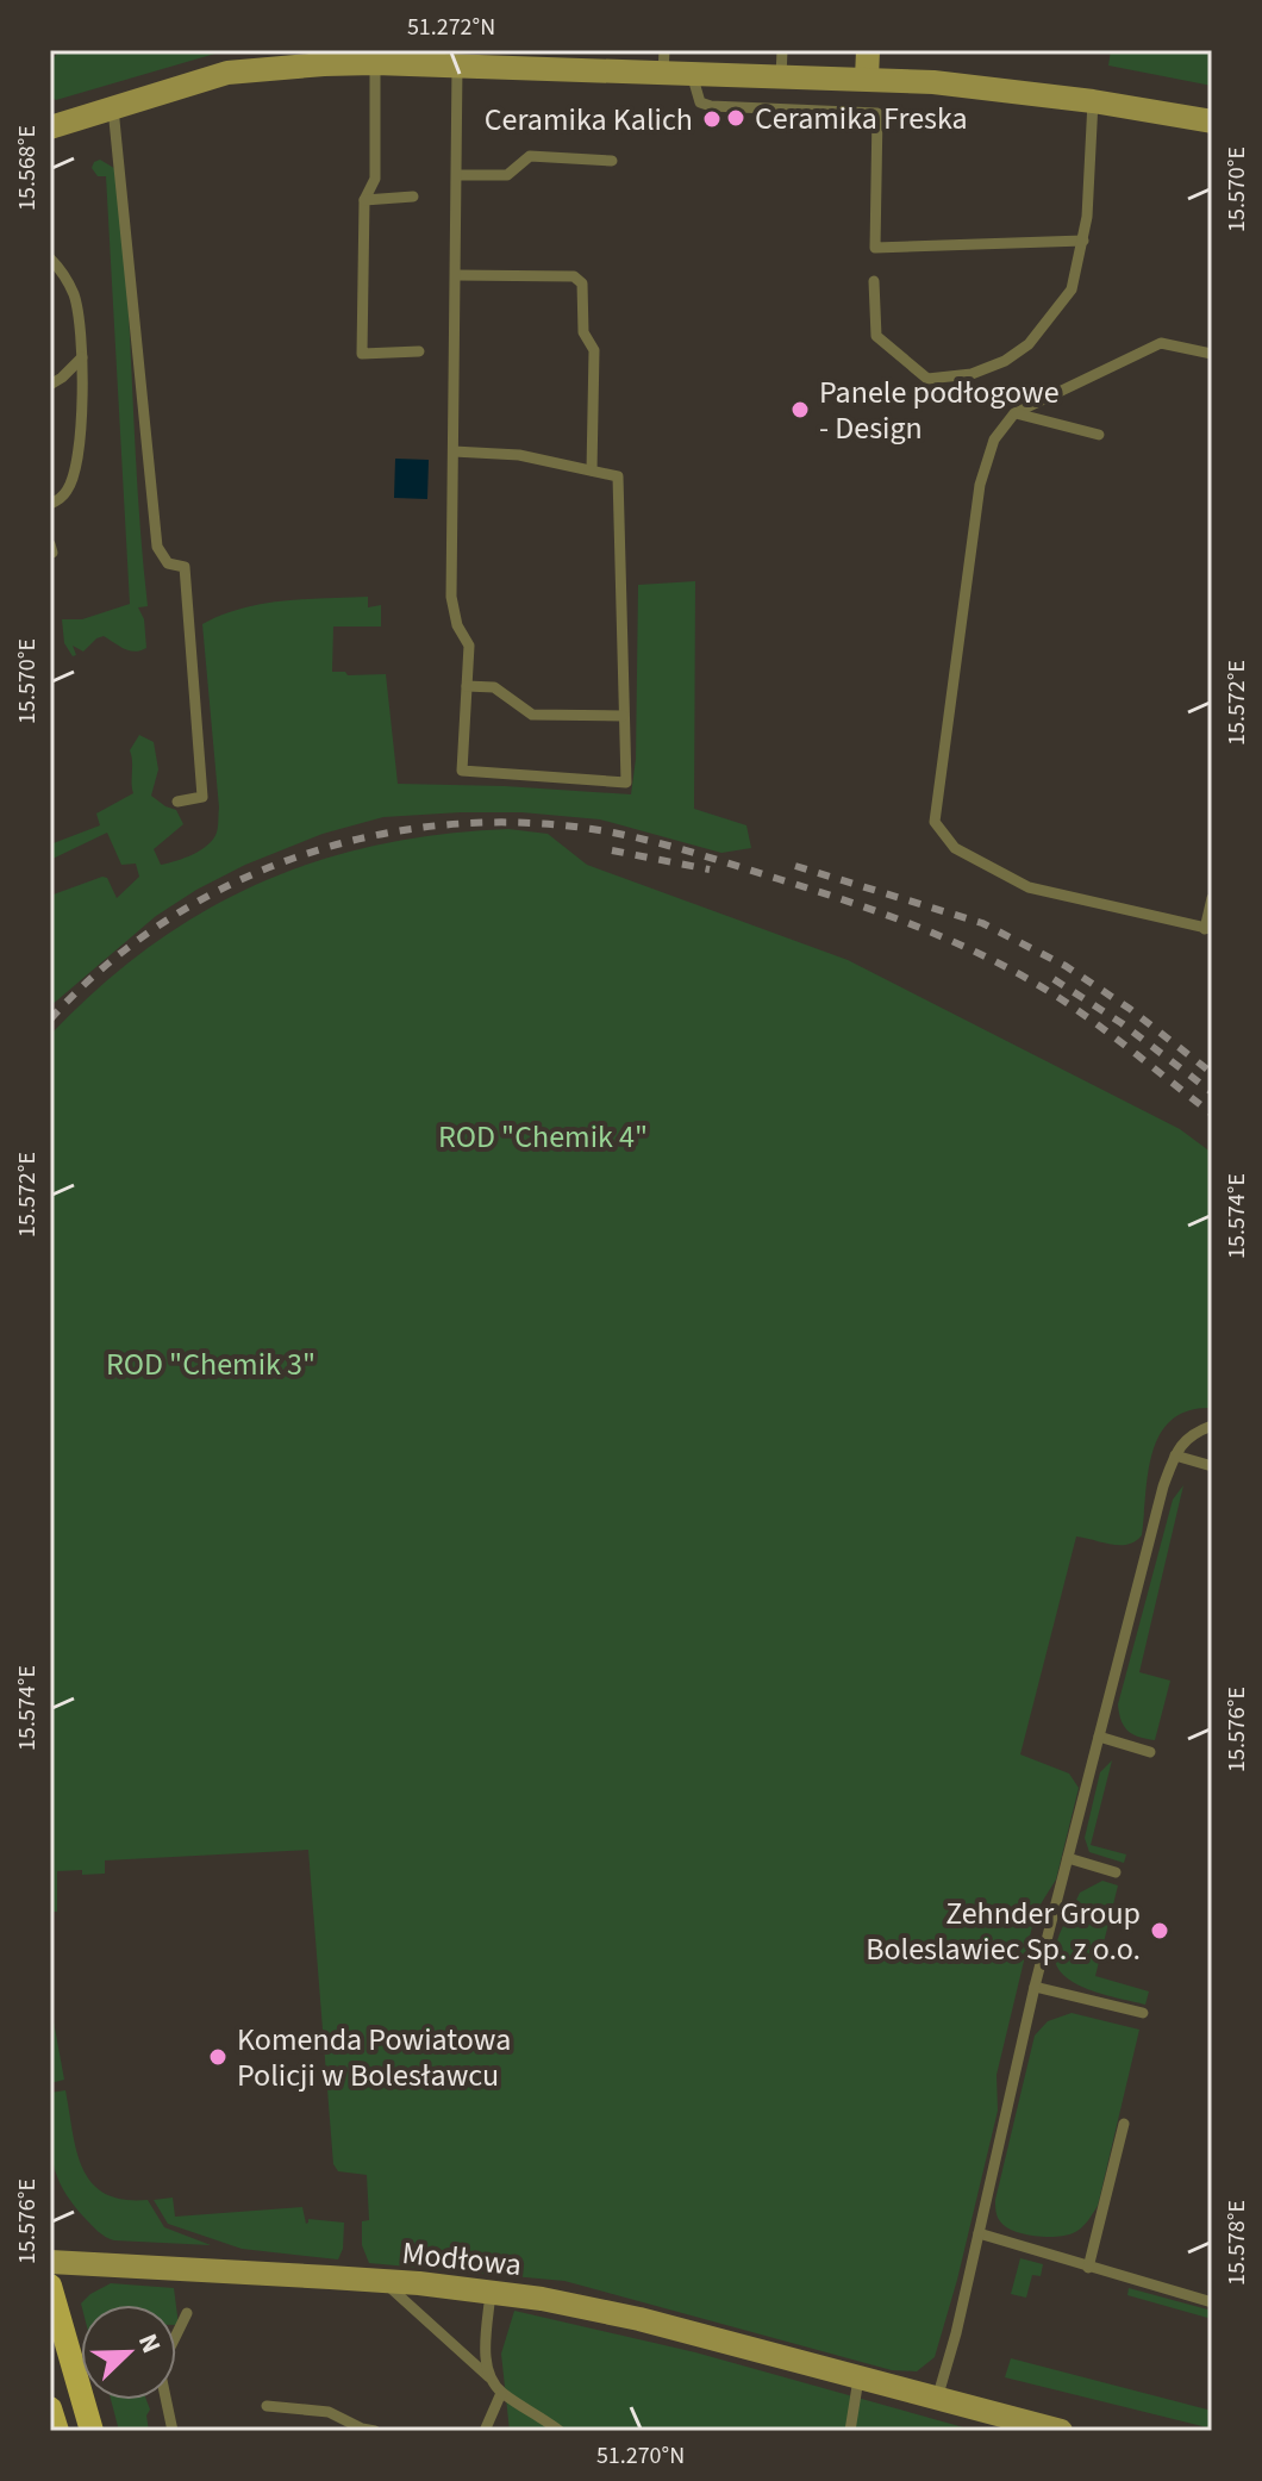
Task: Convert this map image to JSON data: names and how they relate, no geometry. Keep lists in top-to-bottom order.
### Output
{
  "streets": {
    "main road": ["Modłowa"]
  },
  "parks": ["ROD \"Chemik 4\"", "ROD \"Chemik 3\""],
  "places": [
    "Ceramika Freska",
    "Ceramika Kalich",
    "Panele podłogowe - Design",
    "Zehnder Group Boleslawiec Sp. z o.o.",
    "Komenda Powiatowa Policji w Bolesławcu"
  ],
  "north": "top right",
  "coordinates": [
    "51.272°N",
    "15.568°E",
    "15.570°E",
    "15.572°E",
    "15.574°E",
    "15.576°E",
    "15.578°E",
    "51.270°N"
  ]
}
